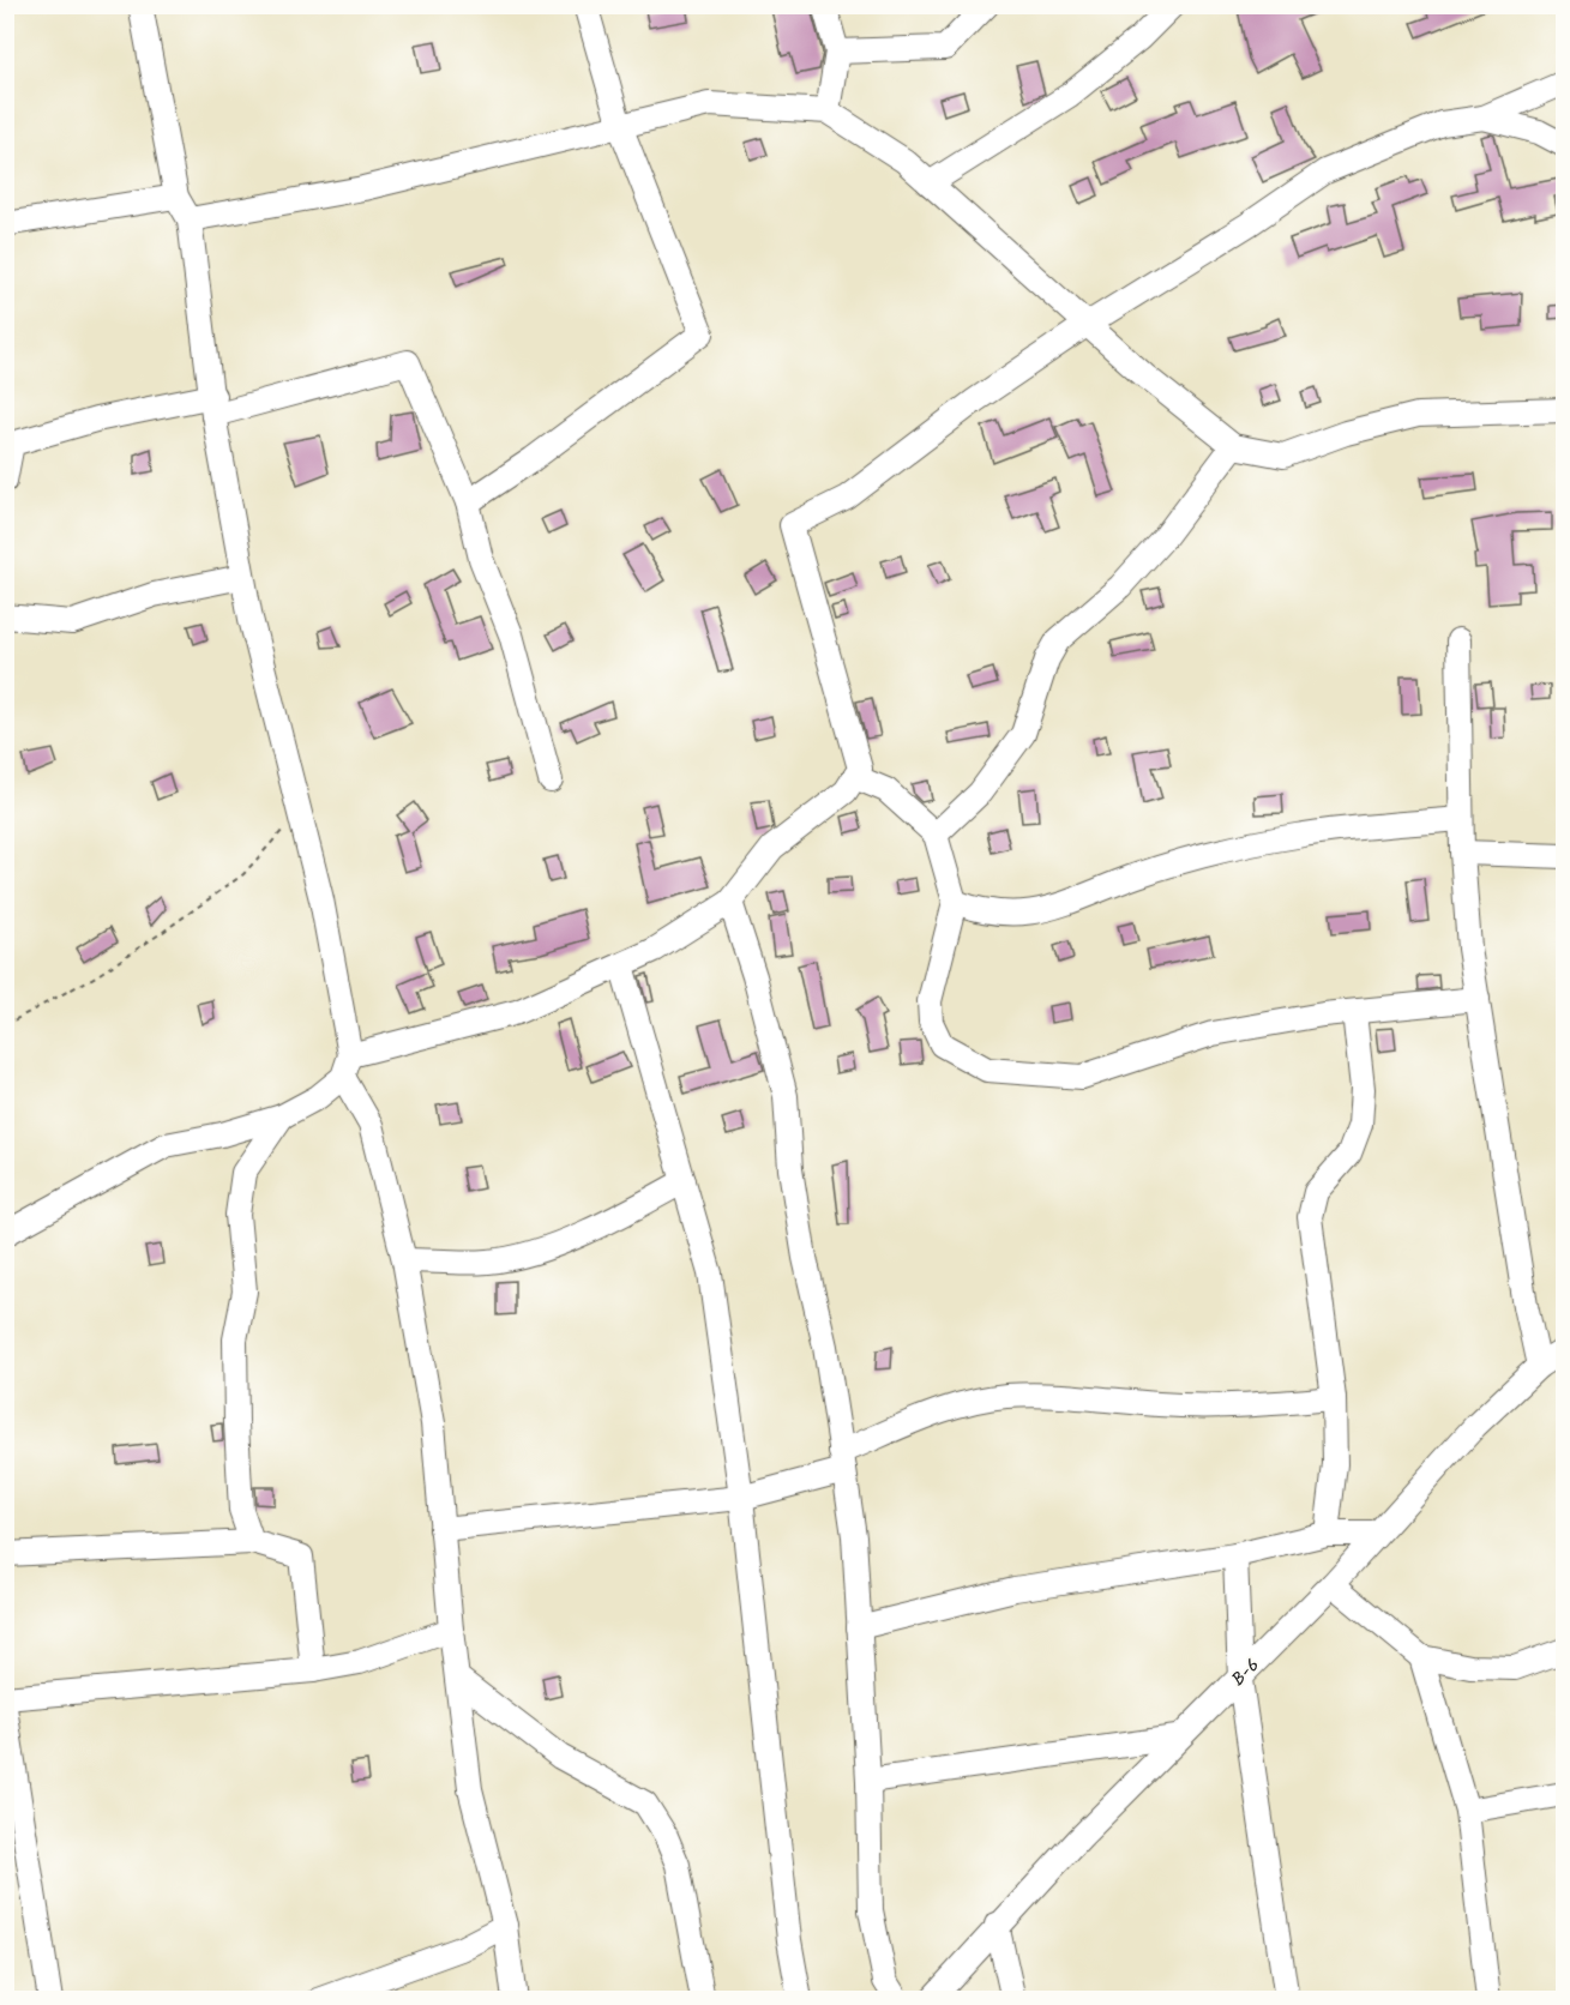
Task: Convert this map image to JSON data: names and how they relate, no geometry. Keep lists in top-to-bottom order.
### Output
{
  "streets": {
    "street": ["B-6"]
  }
}
